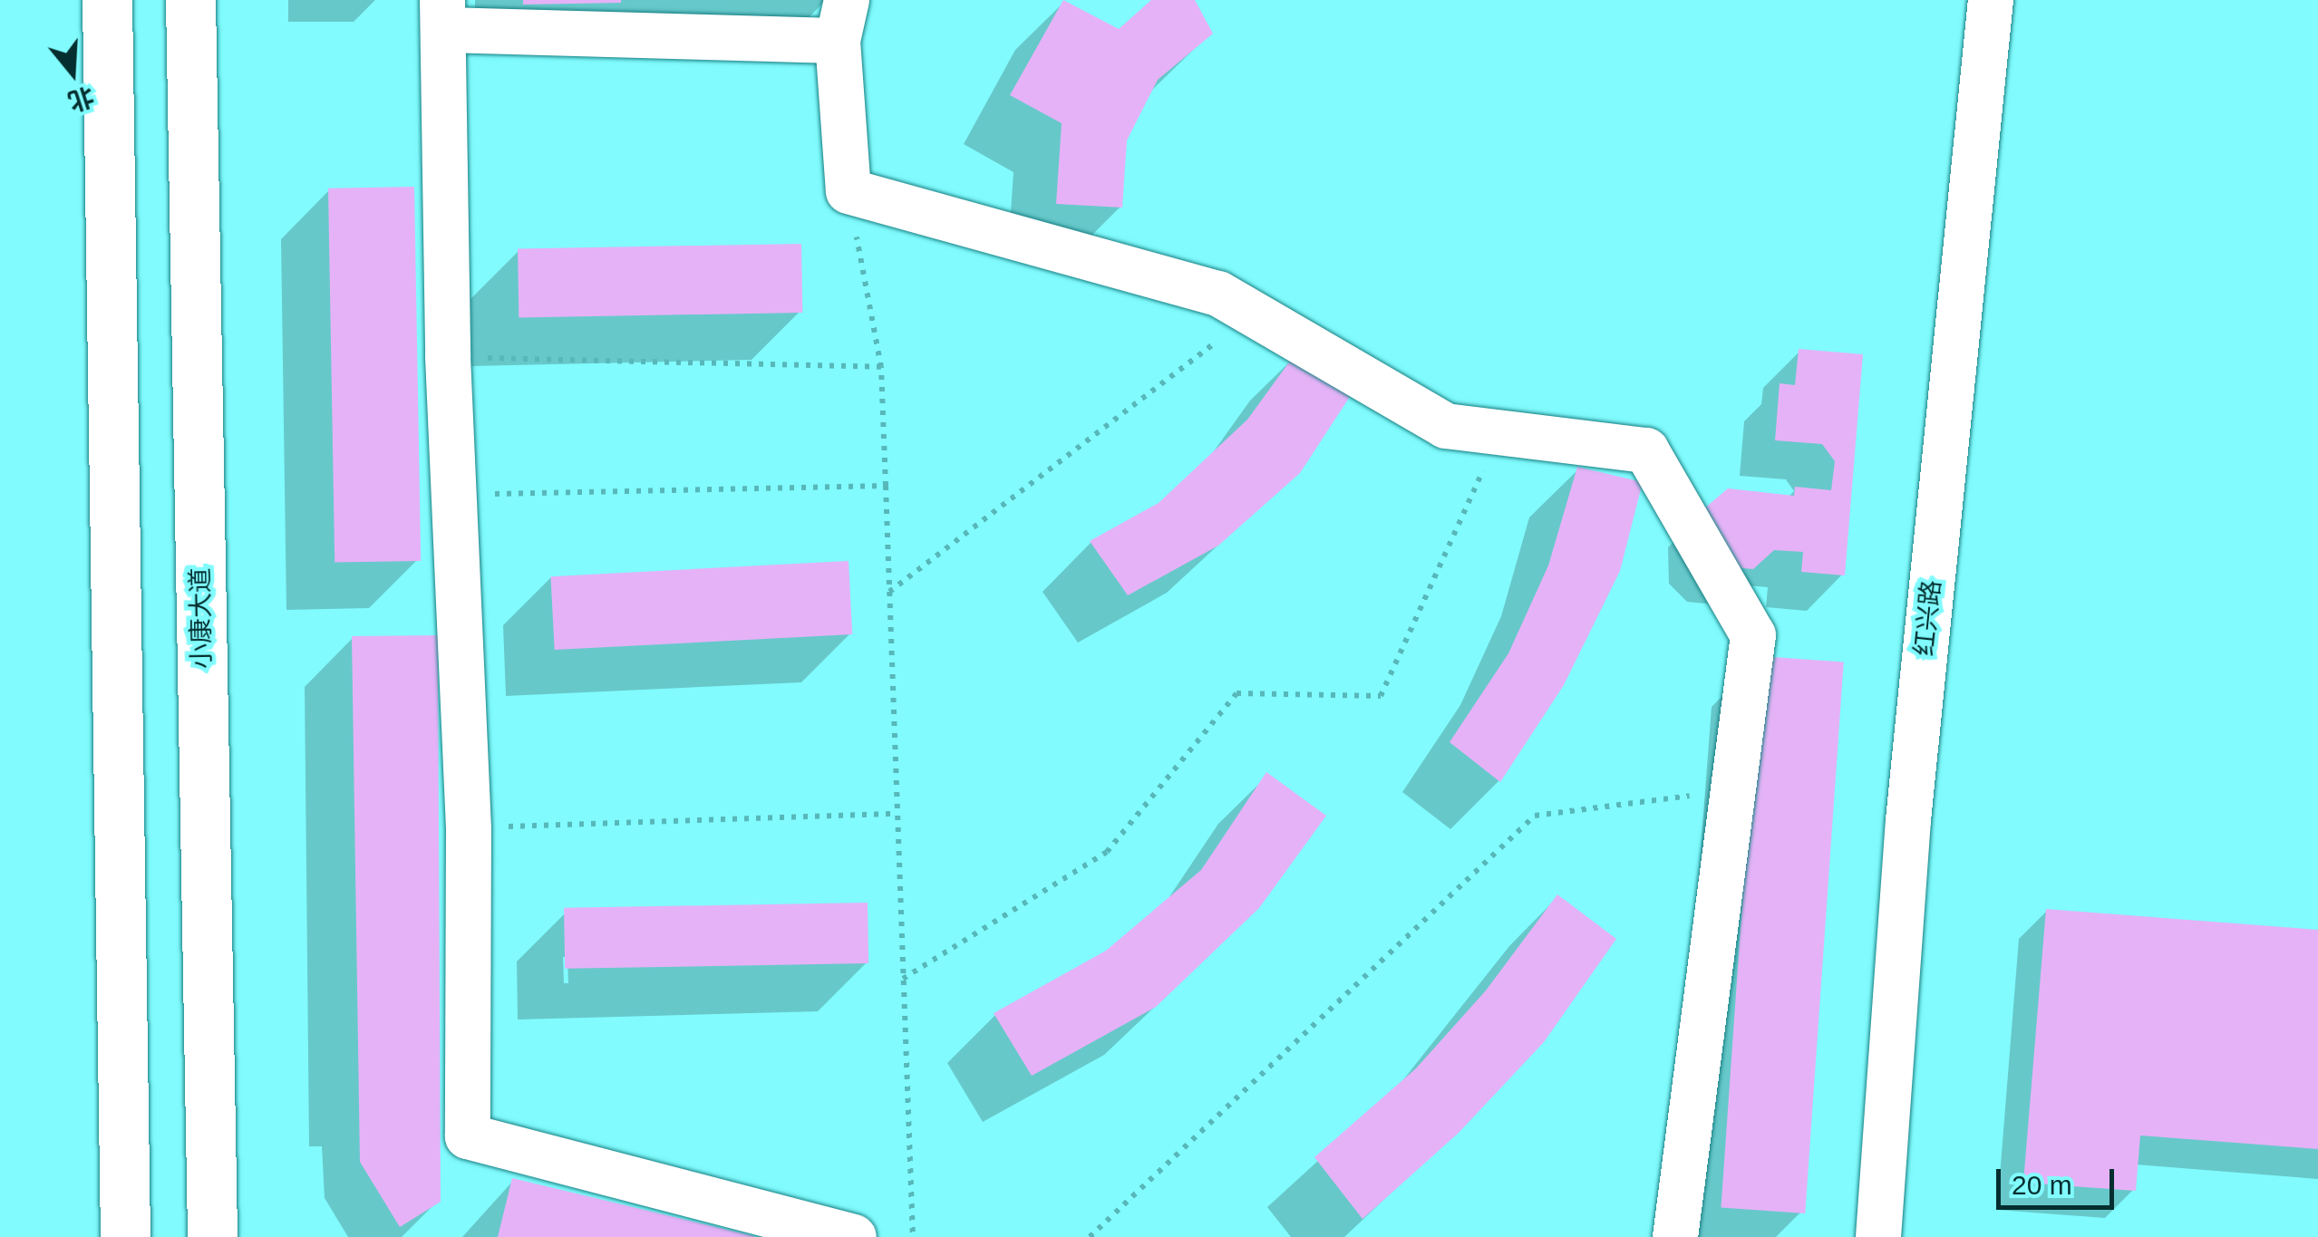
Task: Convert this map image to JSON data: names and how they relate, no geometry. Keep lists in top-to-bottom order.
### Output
{
  "streets": {
    "main road": ["小康大道"],
    "street": ["红兴路"]
  },
  "scale_bar": "20 m",
  "north": "bottom"
}
